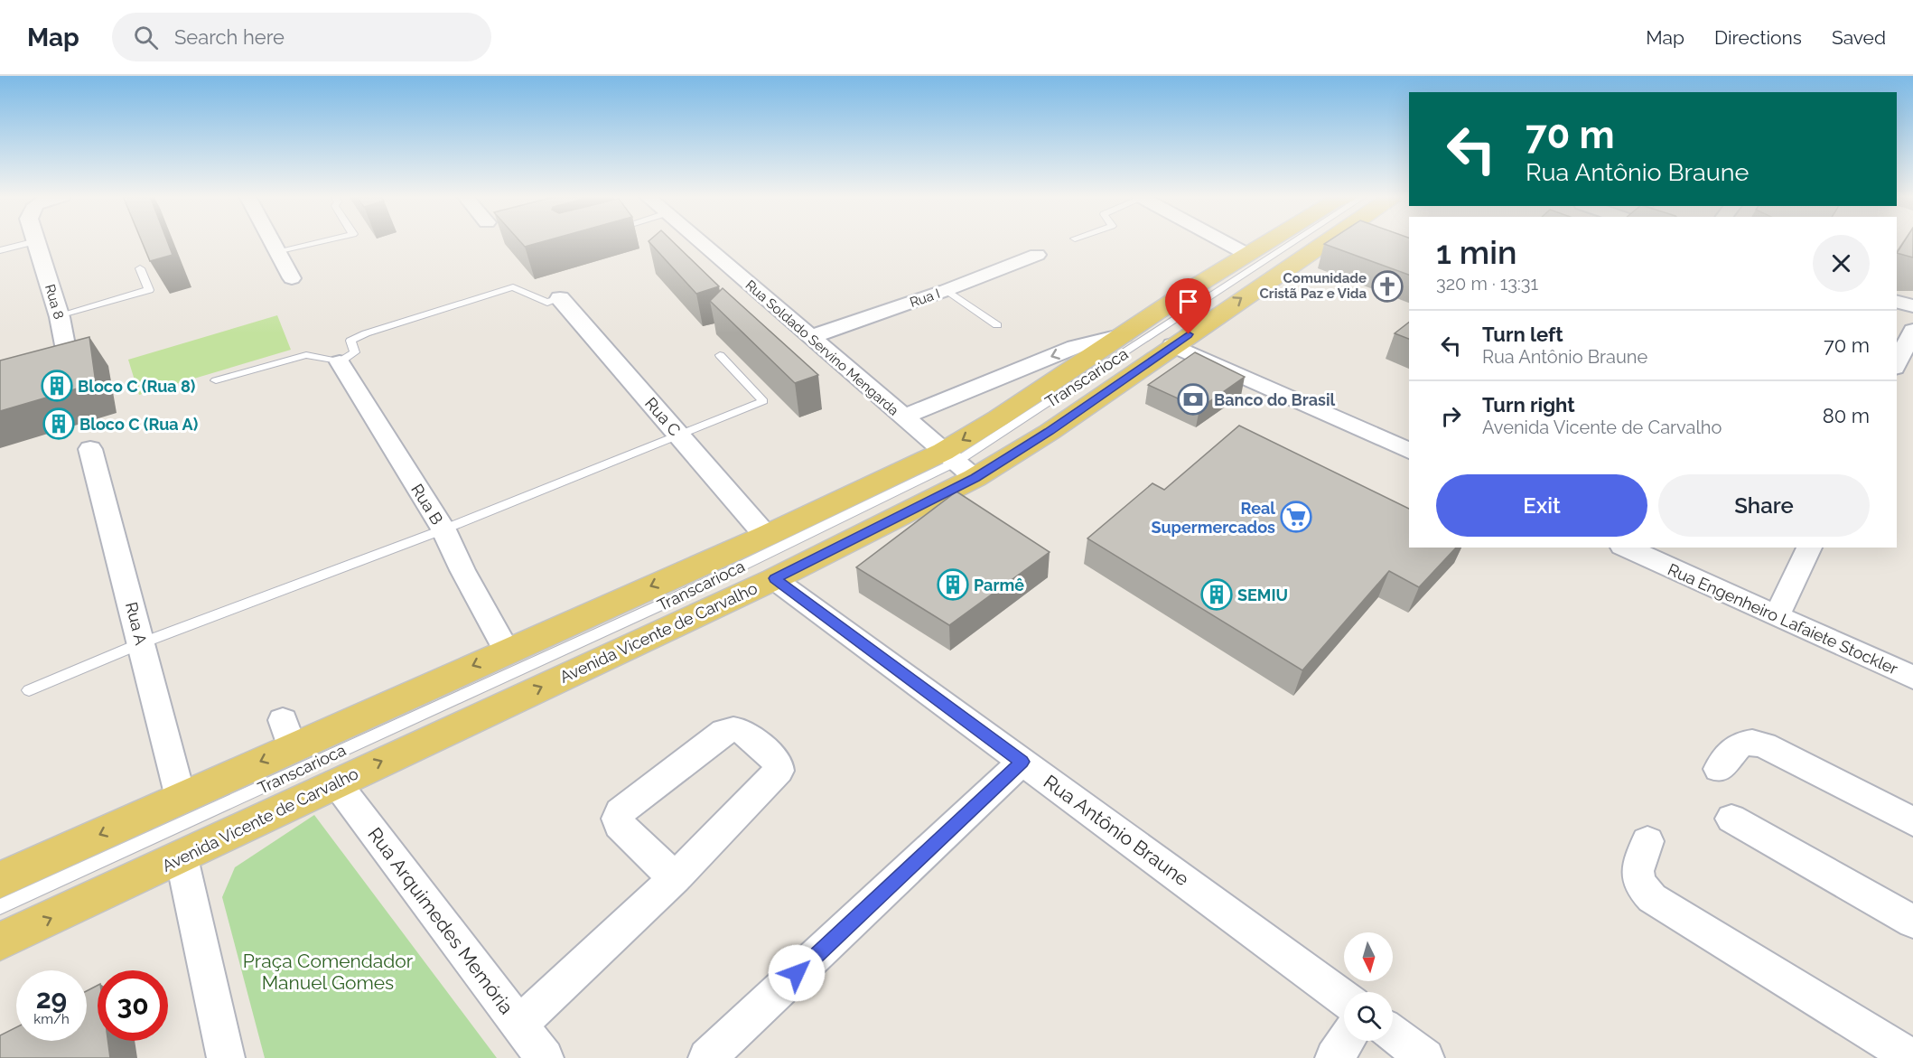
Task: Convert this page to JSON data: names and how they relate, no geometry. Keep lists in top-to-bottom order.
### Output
{
  "streets": {
    "main road": ["Avenida Vicente de Carvalho"],
    "street": [
      "Rua I",
      "Rua 8",
      "Rua Soldado Servino Mengarda",
      "Rua C",
      "Rua B",
      "Rua Engenheiro Lafaiete Stockler",
      "Rua A",
      "Rua Antônio Braune",
      "Rua Arquimedes Memória"
    ],
    "lane": ["Transcarioca"]
  },
  "crossings": [
    ["Rua I", "Rua Soldado Servino Mengarda"],
    ["Rua Soldado Servino Mengarda", "Transcarioca"],
    ["Rua Soldado Servino Mengarda", "Avenida Vicente de Carvalho"],
    ["Transcarioca", "Avenida Vicente de Carvalho"],
    ["Rua C", "Avenida Vicente de Carvalho"],
    ["Rua B", "Avenida Vicente de Carvalho"],
    ["Rua A", "Avenida Vicente de Carvalho"],
    ["Avenida Vicente de Carvalho", "Rua Antônio Braune"],
    ["Avenida Vicente de Carvalho", "Rua Arquimedes Memória"]
  ],
  "parks": ["Praça Comendador Manuel Gomes"],
  "places": {
    "church": ["Comunidade Cristã Paz e Vida"],
    "building": [
      "Bloco C (Rua 8)",
      "Bloco C (Rua A)",
      "Parmê",
      "SEMIU"
    ],
    "bank": ["Banco do Brasil"],
    "supermarket": ["Real Supermercados"]
  },
  "north": "bottom",
  "page": {
    "header": "Map",
    "search": "Search here",
    "nav": ["Map", "Directions", "Saved"],
    "turn": ["70 m", "Rua Antônio Braune"],
    "heading": ["1 min", "320 m · 13:31"],
    "list": [
      {
        "name": "Turn left",
        "note": "Rua Antônio Braune",
        "value": "70 m"
      },
      {
        "name": "Turn right",
        "note": "Avenida Vicente de Carvalho",
        "value": "80 m"
      }
    ],
    "buttons": ["Exit", "Share"],
    "speed": "29 km/h",
    "limit": "30"
  }
}
